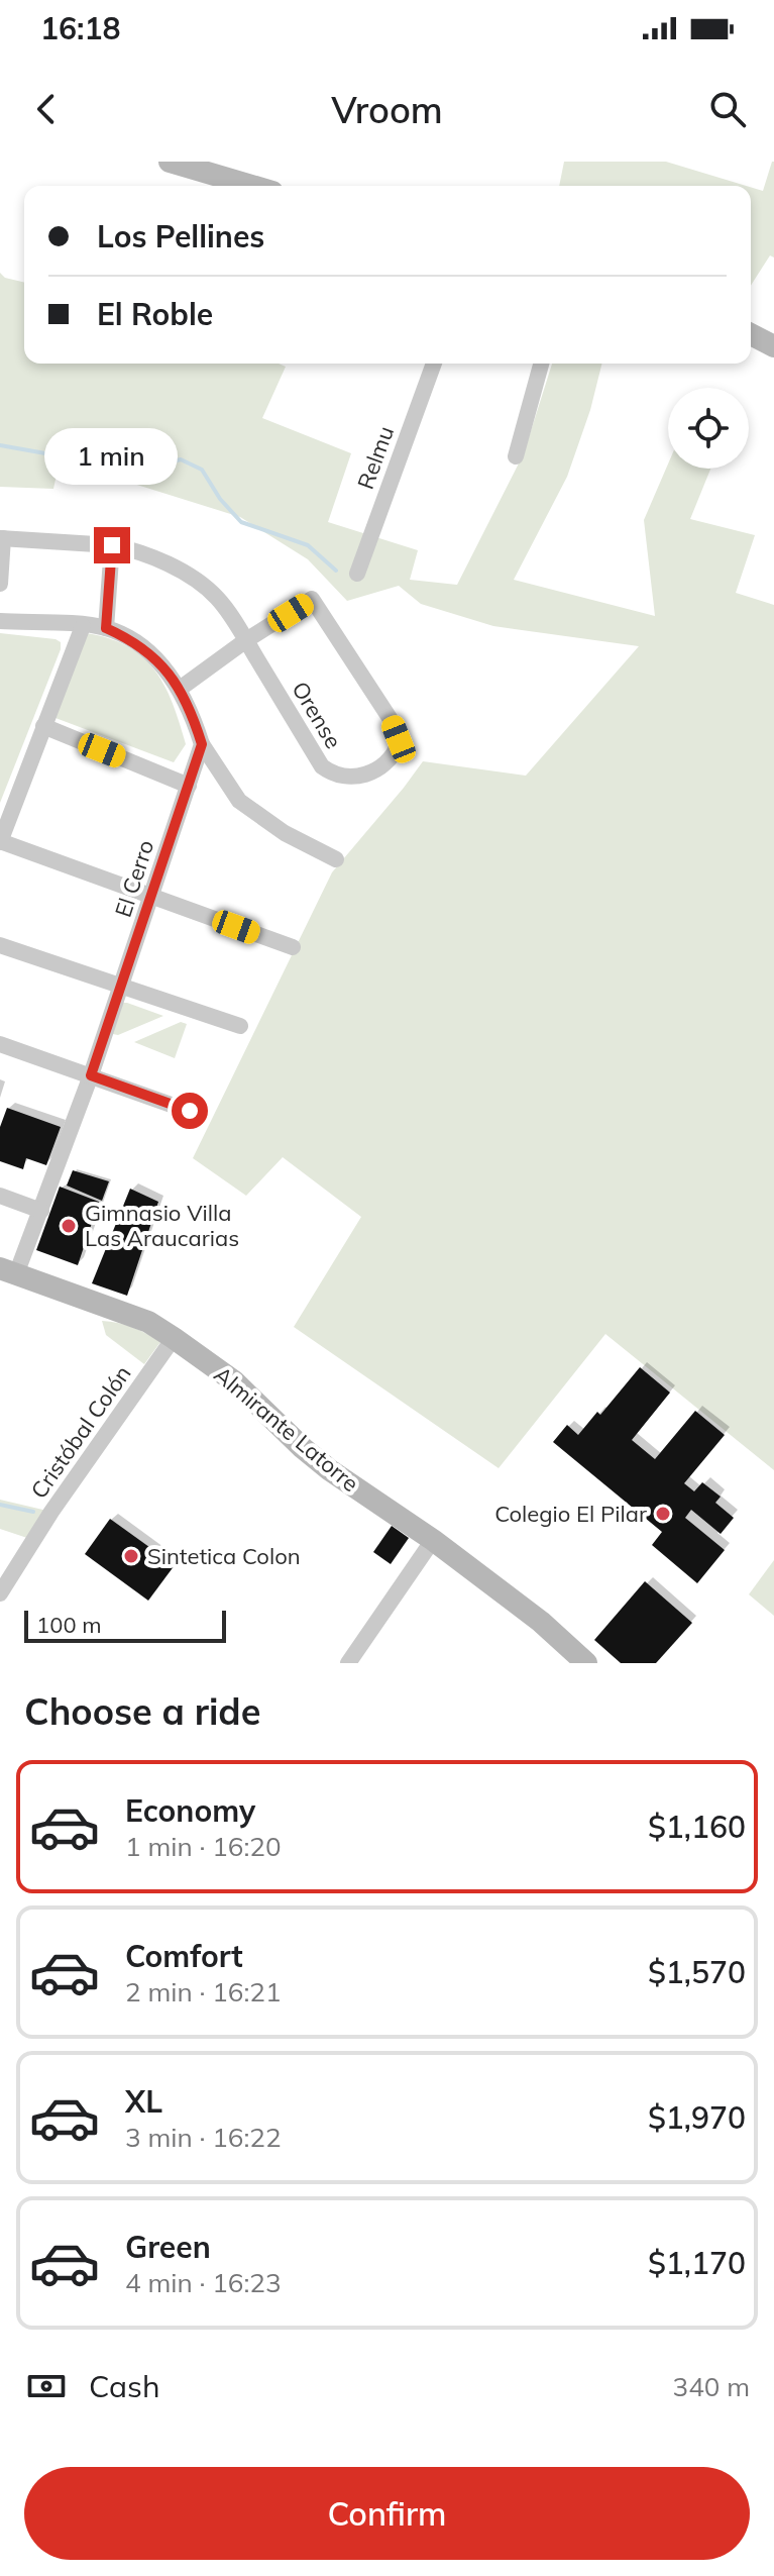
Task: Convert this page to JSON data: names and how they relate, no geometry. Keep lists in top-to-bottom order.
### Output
{
  "streets": {
    "main road": ["Almirante Latorre"],
    "street": [
      "Relmu",
      "Orense",
      "El Cerro",
      "Cristóbal Colón"
    ]
  },
  "crossings": [
    ["El Cerro", "Almirante Latorre"],
    ["Almirante Latorre", "Cristóbal Colón"]
  ],
  "places": ["Gimnasio Villa Las Araucarias", "Colegio El Pilar", "Sintetica Colon"],
  "scale_bar": "100 m",
  "page": {
    "status": "16:18",
    "header": "Vroom",
    "banner": ["Los Pellines", "El Roble"],
    "bubble": "1 min",
    "scale": "100 m",
    "heading": "Choose a ride",
    "list": [
      {
        "name": "Economy",
        "note": "1 min · 16:20",
        "value": "$1,160"
      },
      {
        "name": "Comfort",
        "note": "2 min · 16:21",
        "value": "$1,570"
      },
      {
        "name": "XL",
        "note": "3 min · 16:22",
        "value": "$1,970"
      },
      {
        "name": "Green",
        "note": "4 min · 16:23",
        "value": "$1,170"
      }
    ],
    "pay": ["Cash", "340 m"],
    "buttons": "Confirm"
  }
}
